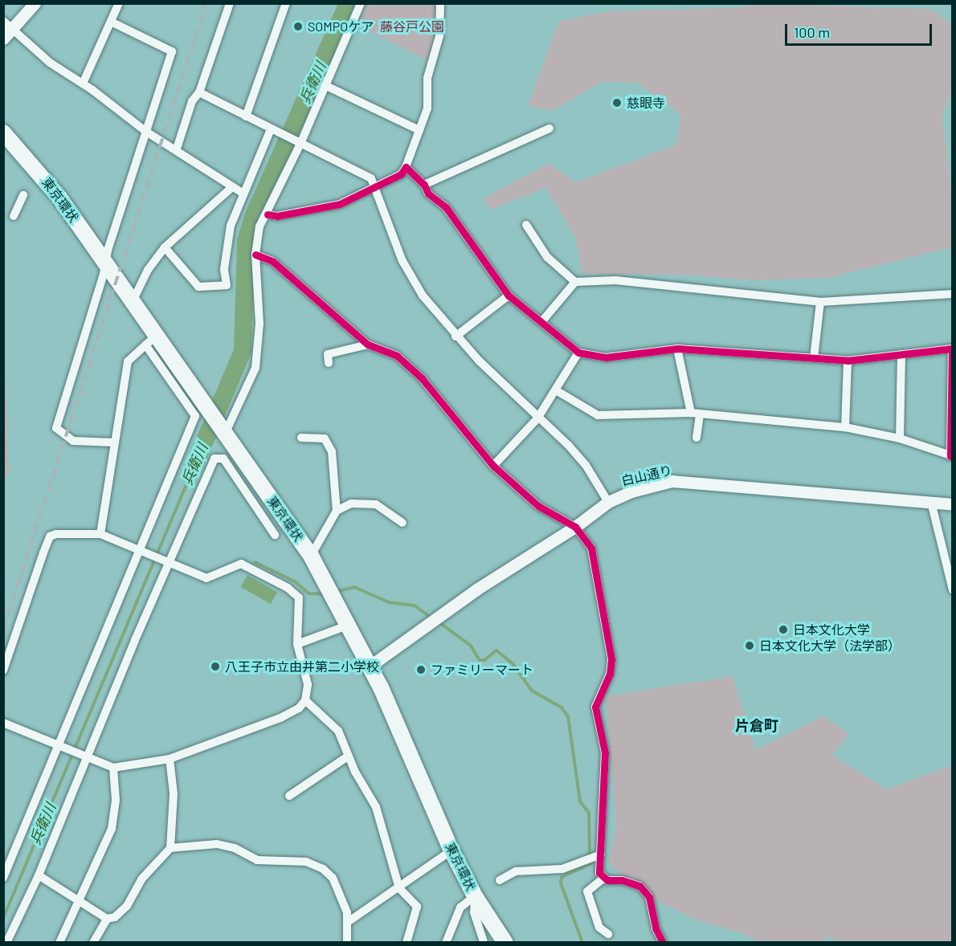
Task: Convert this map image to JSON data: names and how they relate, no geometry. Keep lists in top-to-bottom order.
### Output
{
  "streets": {
    "highway": ["東京環状"],
    "street": ["白山通り"]
  },
  "crossings": [
    ["東京環状", "白山通り"]
  ],
  "districts": ["片倉町"],
  "water": ["兵衛川"],
  "parks": ["藤谷戸公園"],
  "places": [
    "SOMPOケア",
    "慈眼寺",
    "日本文化大学",
    "日本文化大学（法学部）",
    "八王子市立由井第二小学校",
    "ファミリーマート"
  ],
  "scale_bar": "100 m"
}
